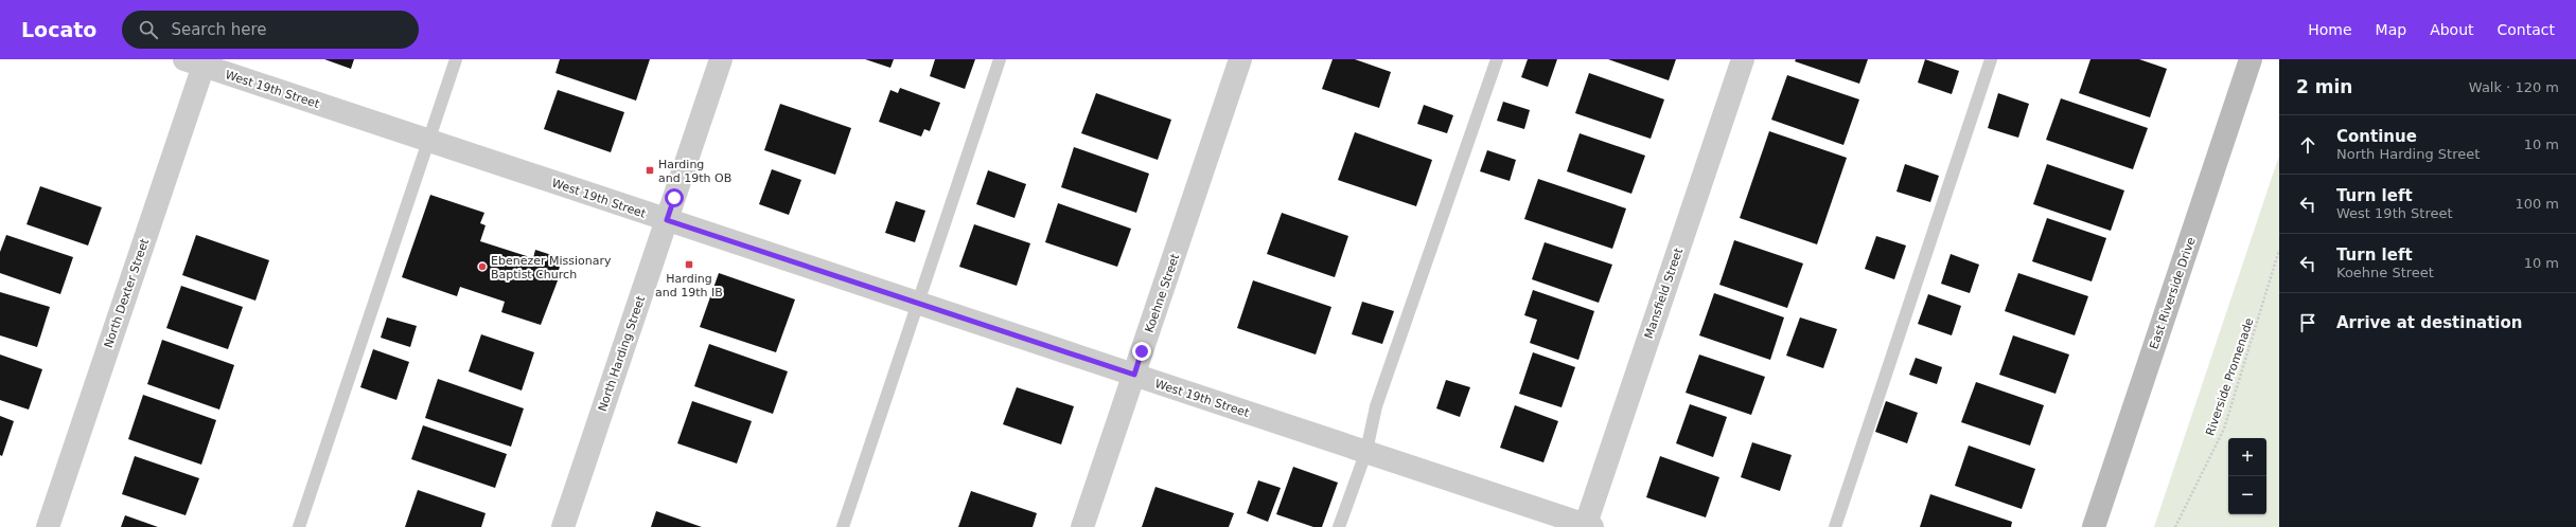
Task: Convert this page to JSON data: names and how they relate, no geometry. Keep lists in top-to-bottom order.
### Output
{
  "streets": {
    "main road": ["East Riverside Drive"],
    "street": [
      "West 19th Street",
      "North Dexter Street",
      "Koehne Street",
      "Mansfield Street",
      "North Harding Street"
    ],
    "path": ["Riverside Promenade"]
  },
  "crossings": [
    ["West 19th Street", "North Dexter Street"],
    ["West 19th Street", "Koehne Street"],
    ["West 19th Street", "Mansfield Street"],
    ["West 19th Street", "North Harding Street"]
  ],
  "places": {
    "transit": ["Harding and 19th OB", "Harding and 19th IB"],
    "other": ["Ebenezer Missionary Baptist Church"]
  },
  "page": {
    "header": "Locato",
    "search": "Search here",
    "nav": [
      "Home",
      "Map",
      "About",
      "Contact"
    ],
    "heading": ["2 min", "Walk · 120 m"],
    "list": [
      ["Continue", "North Harding Street", "10 m"],
      ["Turn left", "West 19th Street", "100 m"],
      ["Turn left", "Koehne Street", "10 m"],
      "Arrive at destination"
    ],
    "map_buttons": ["+", "−"]
  }
}
